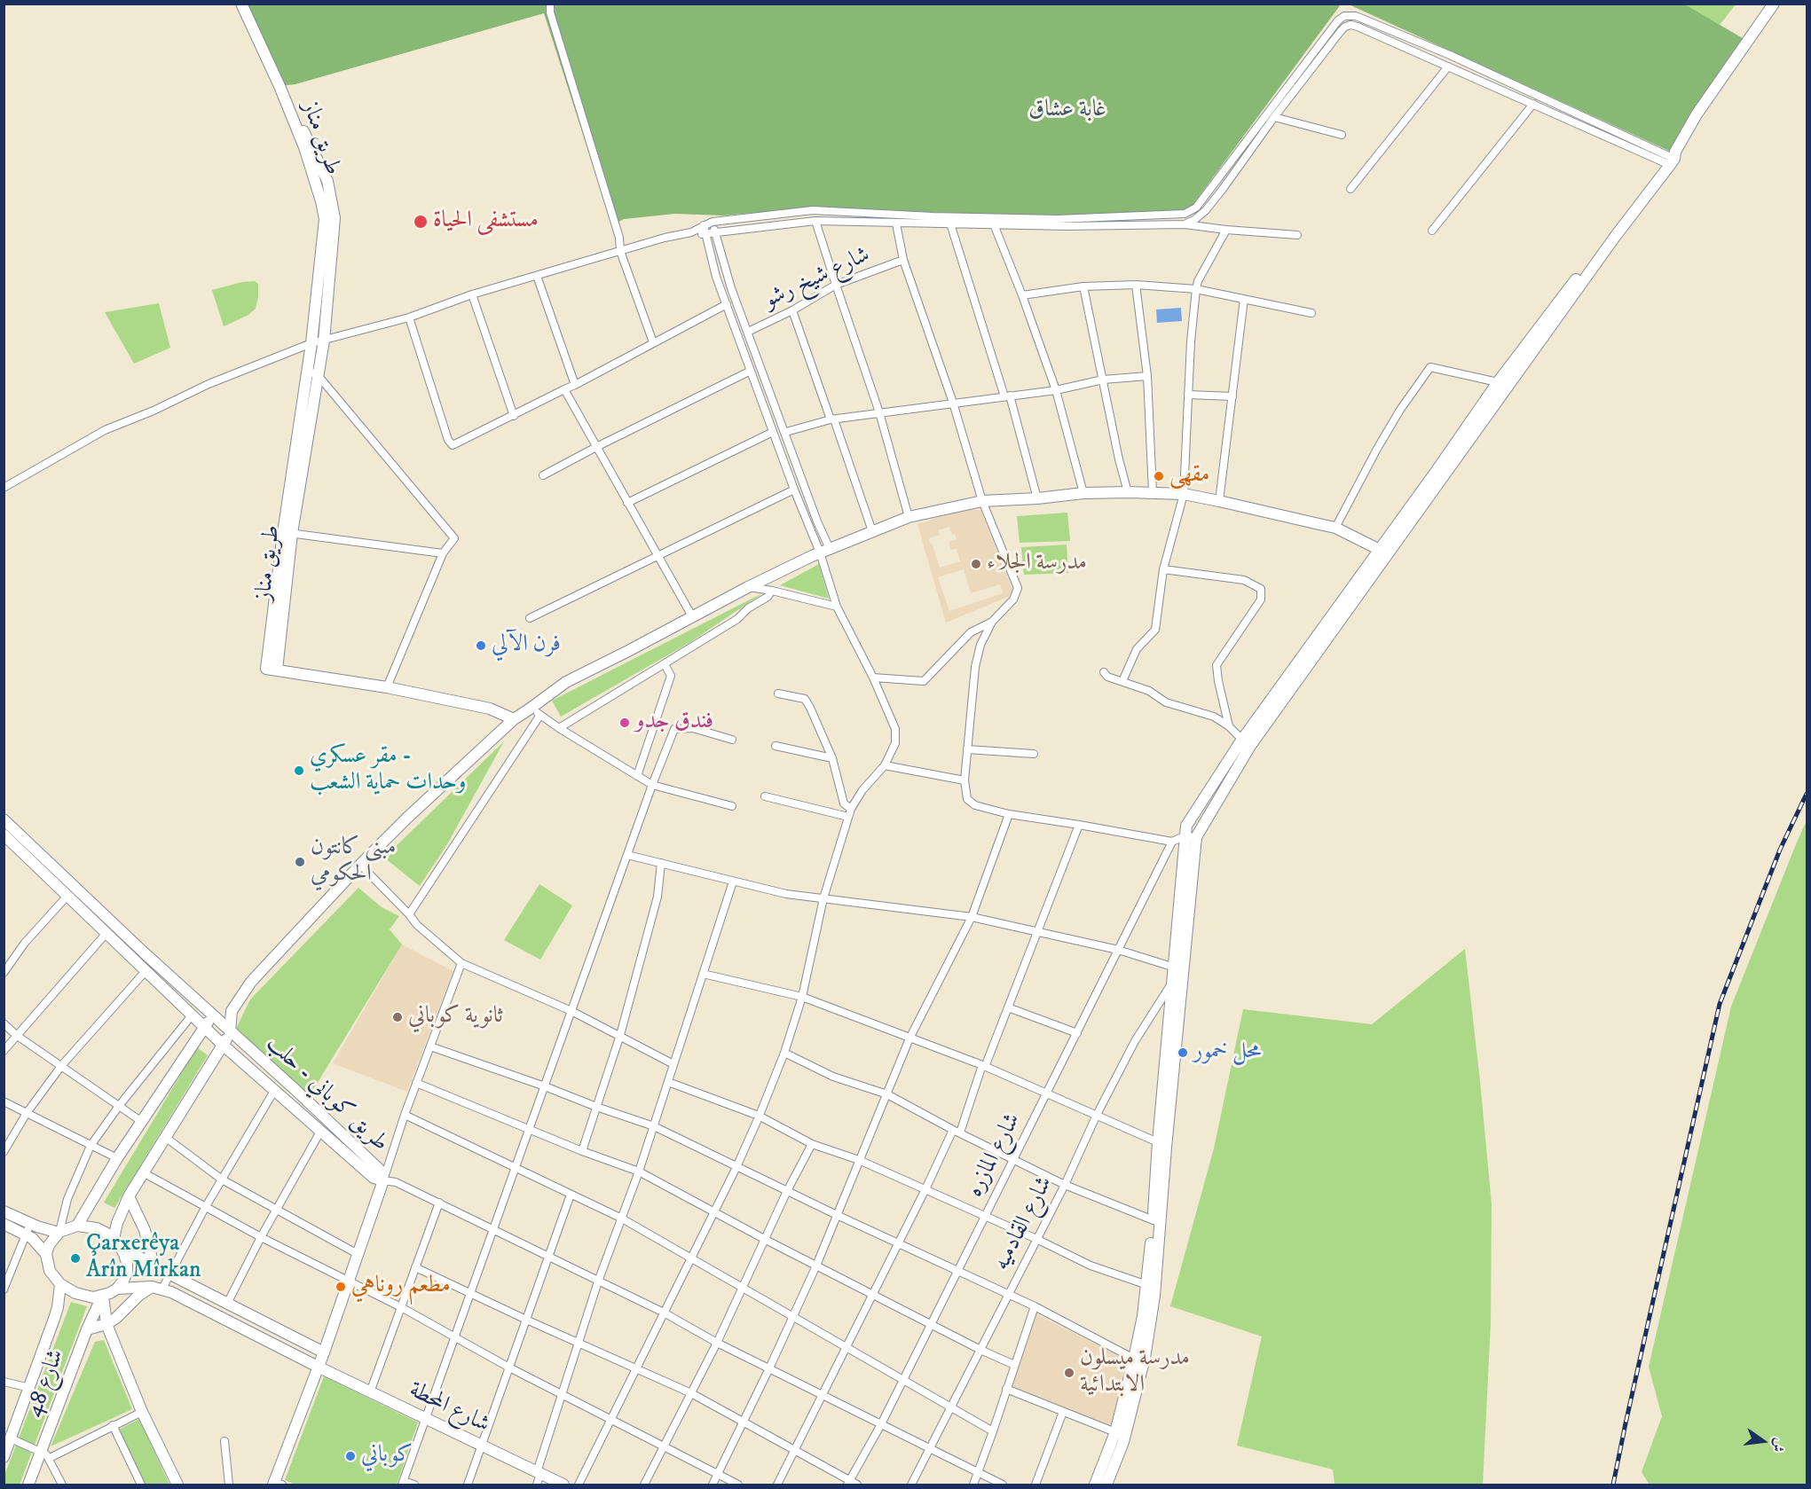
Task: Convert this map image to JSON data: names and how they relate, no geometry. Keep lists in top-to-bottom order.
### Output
{
  "streets": {
    "main road": [
      "طريق مناز",
      "طريق كوباني - حلب",
      "48 شارع",
      "شارع المحطة"
    ],
    "street": ["شارع شيخ رشو", "شارع المازره", "شارع القادميه"]
  },
  "parks": ["غابة عشاق"],
  "places": [
    "مستشفى الحياة",
    "مقهى",
    "مدرسة الجلاء",
    "فرن الآلي",
    "فندق جدو",
    "مقر عسكري - وحدات حماية الشعب",
    "مبنى كانتون الحكومي",
    "ثانوية كوباني",
    "محل خمور",
    "Çarxerêya Arîn Mîrkan",
    "مطعم روناهي",
    "مدرسة ميسلون الابتدائية",
    "كوباني"
  ],
  "north": "right"
}
